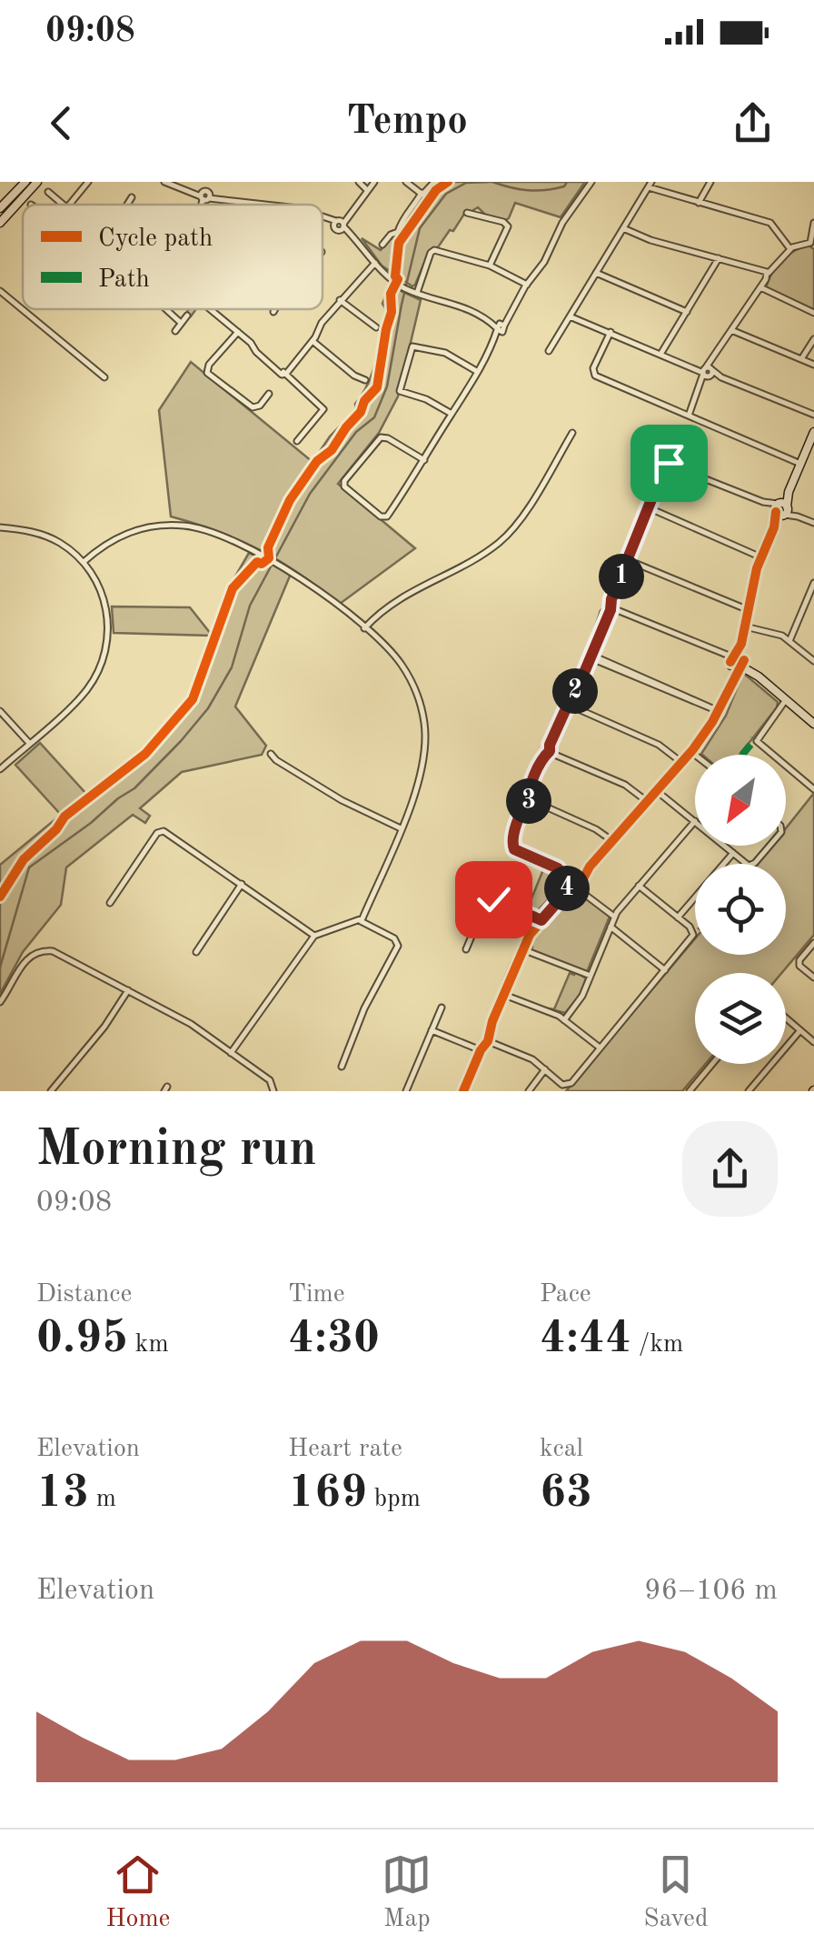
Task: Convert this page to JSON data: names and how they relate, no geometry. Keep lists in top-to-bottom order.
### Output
{
  "legend": ["Cycle path", "Path"],
  "north": "bottom left",
  "page": {
    "status": "09:08",
    "header": "Tempo",
    "pins": [
      "1",
      "2",
      "3",
      "4"
    ],
    "heading": ["Morning run", "09:08"],
    "stats": [
      ["Distance", "0.95 km"],
      ["Time", "4:30"],
      ["Pace", "4:44 /km"],
      ["Elevation", "13 m"],
      ["Heart rate", "169 bpm"],
      ["kcal", "63"]
    ],
    "chart": ["Elevation", "96–106 m"],
    "tabs": ["Home", "Map", "Saved"]
  }
}
